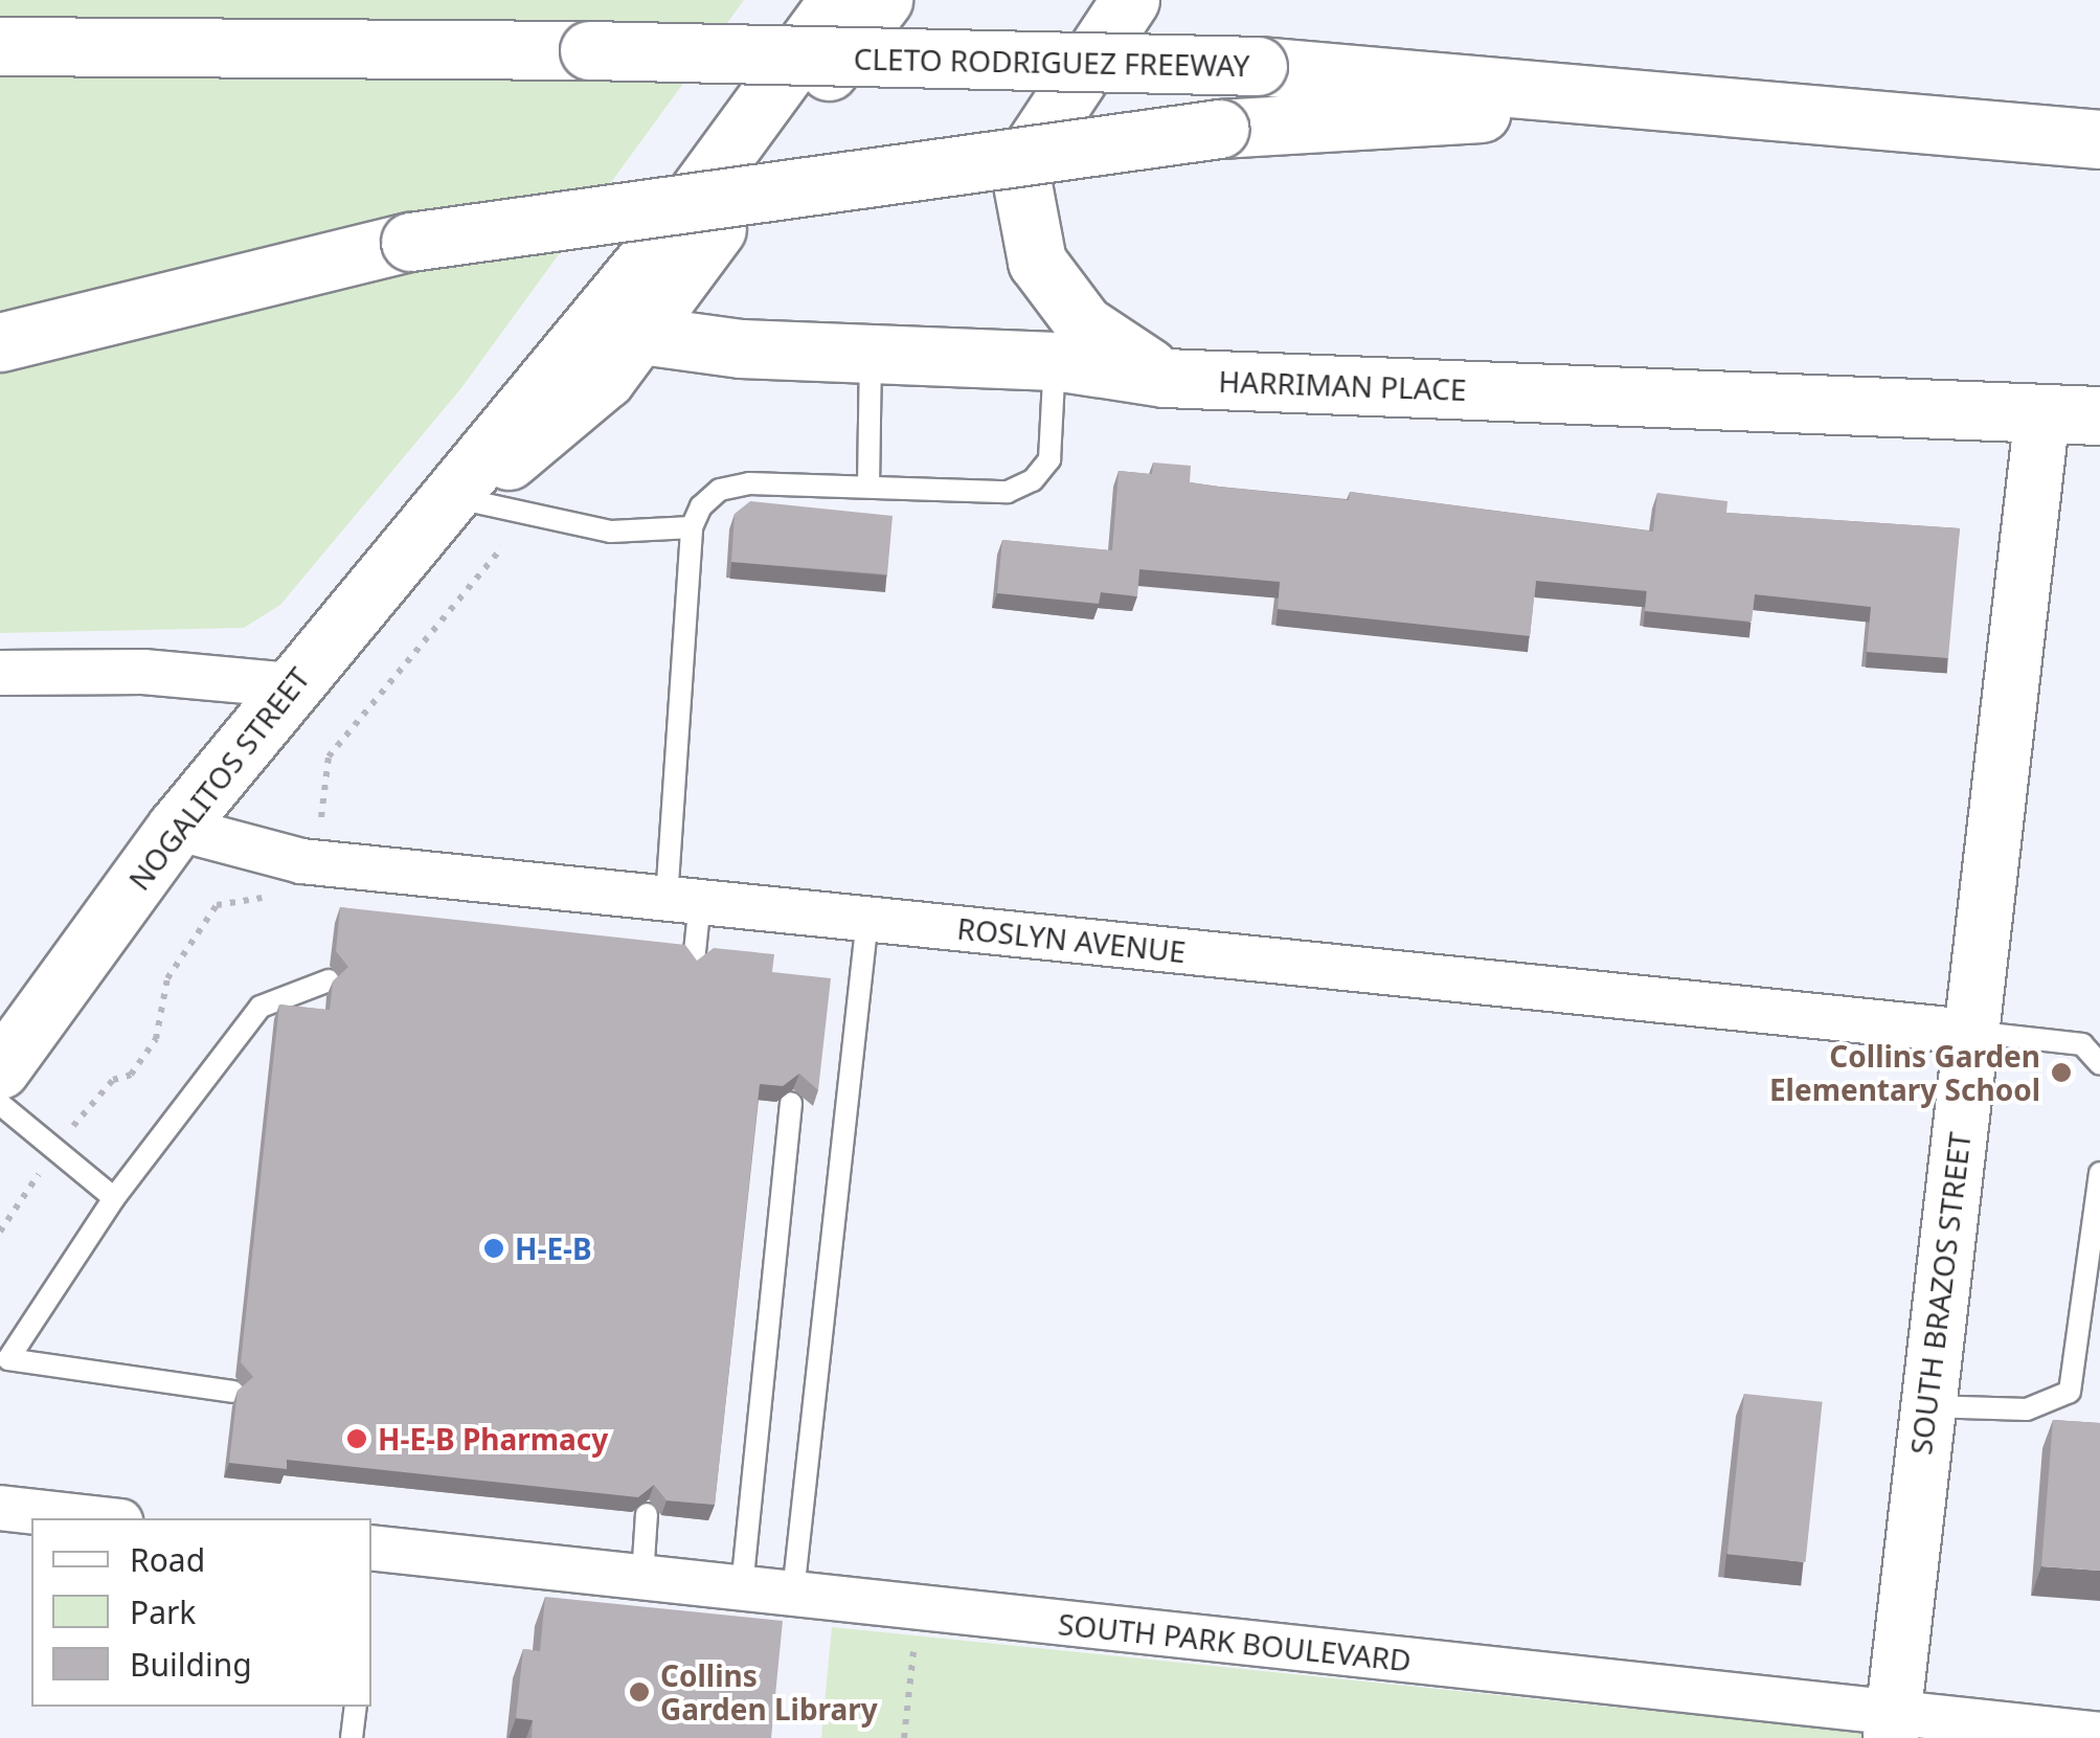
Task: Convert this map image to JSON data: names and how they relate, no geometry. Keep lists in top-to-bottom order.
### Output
{
  "streets": {
    "main road": ["CLETO RODRIGUEZ FREEWAY", "HARRIMAN PLACE", "NOGALITOS STREET"],
    "street": ["ROSLYN AVENUE", "SOUTH BRAZOS STREET", "SOUTH PARK BOULEVARD"]
  },
  "crossings": [
    ["HARRIMAN PLACE", "NOGALITOS STREET"],
    ["HARRIMAN PLACE", "SOUTH BRAZOS STREET"],
    ["NOGALITOS STREET", "ROSLYN AVENUE"],
    ["ROSLYN AVENUE", "SOUTH BRAZOS STREET"],
    ["SOUTH BRAZOS STREET", "SOUTH PARK BOULEVARD"]
  ],
  "places": [
    "Collins Garden Elementary School",
    "H-E-B",
    "H-E-B Pharmacy",
    "Collins Garden Library"
  ],
  "legend": ["Road", "Park", "Building"]
}
